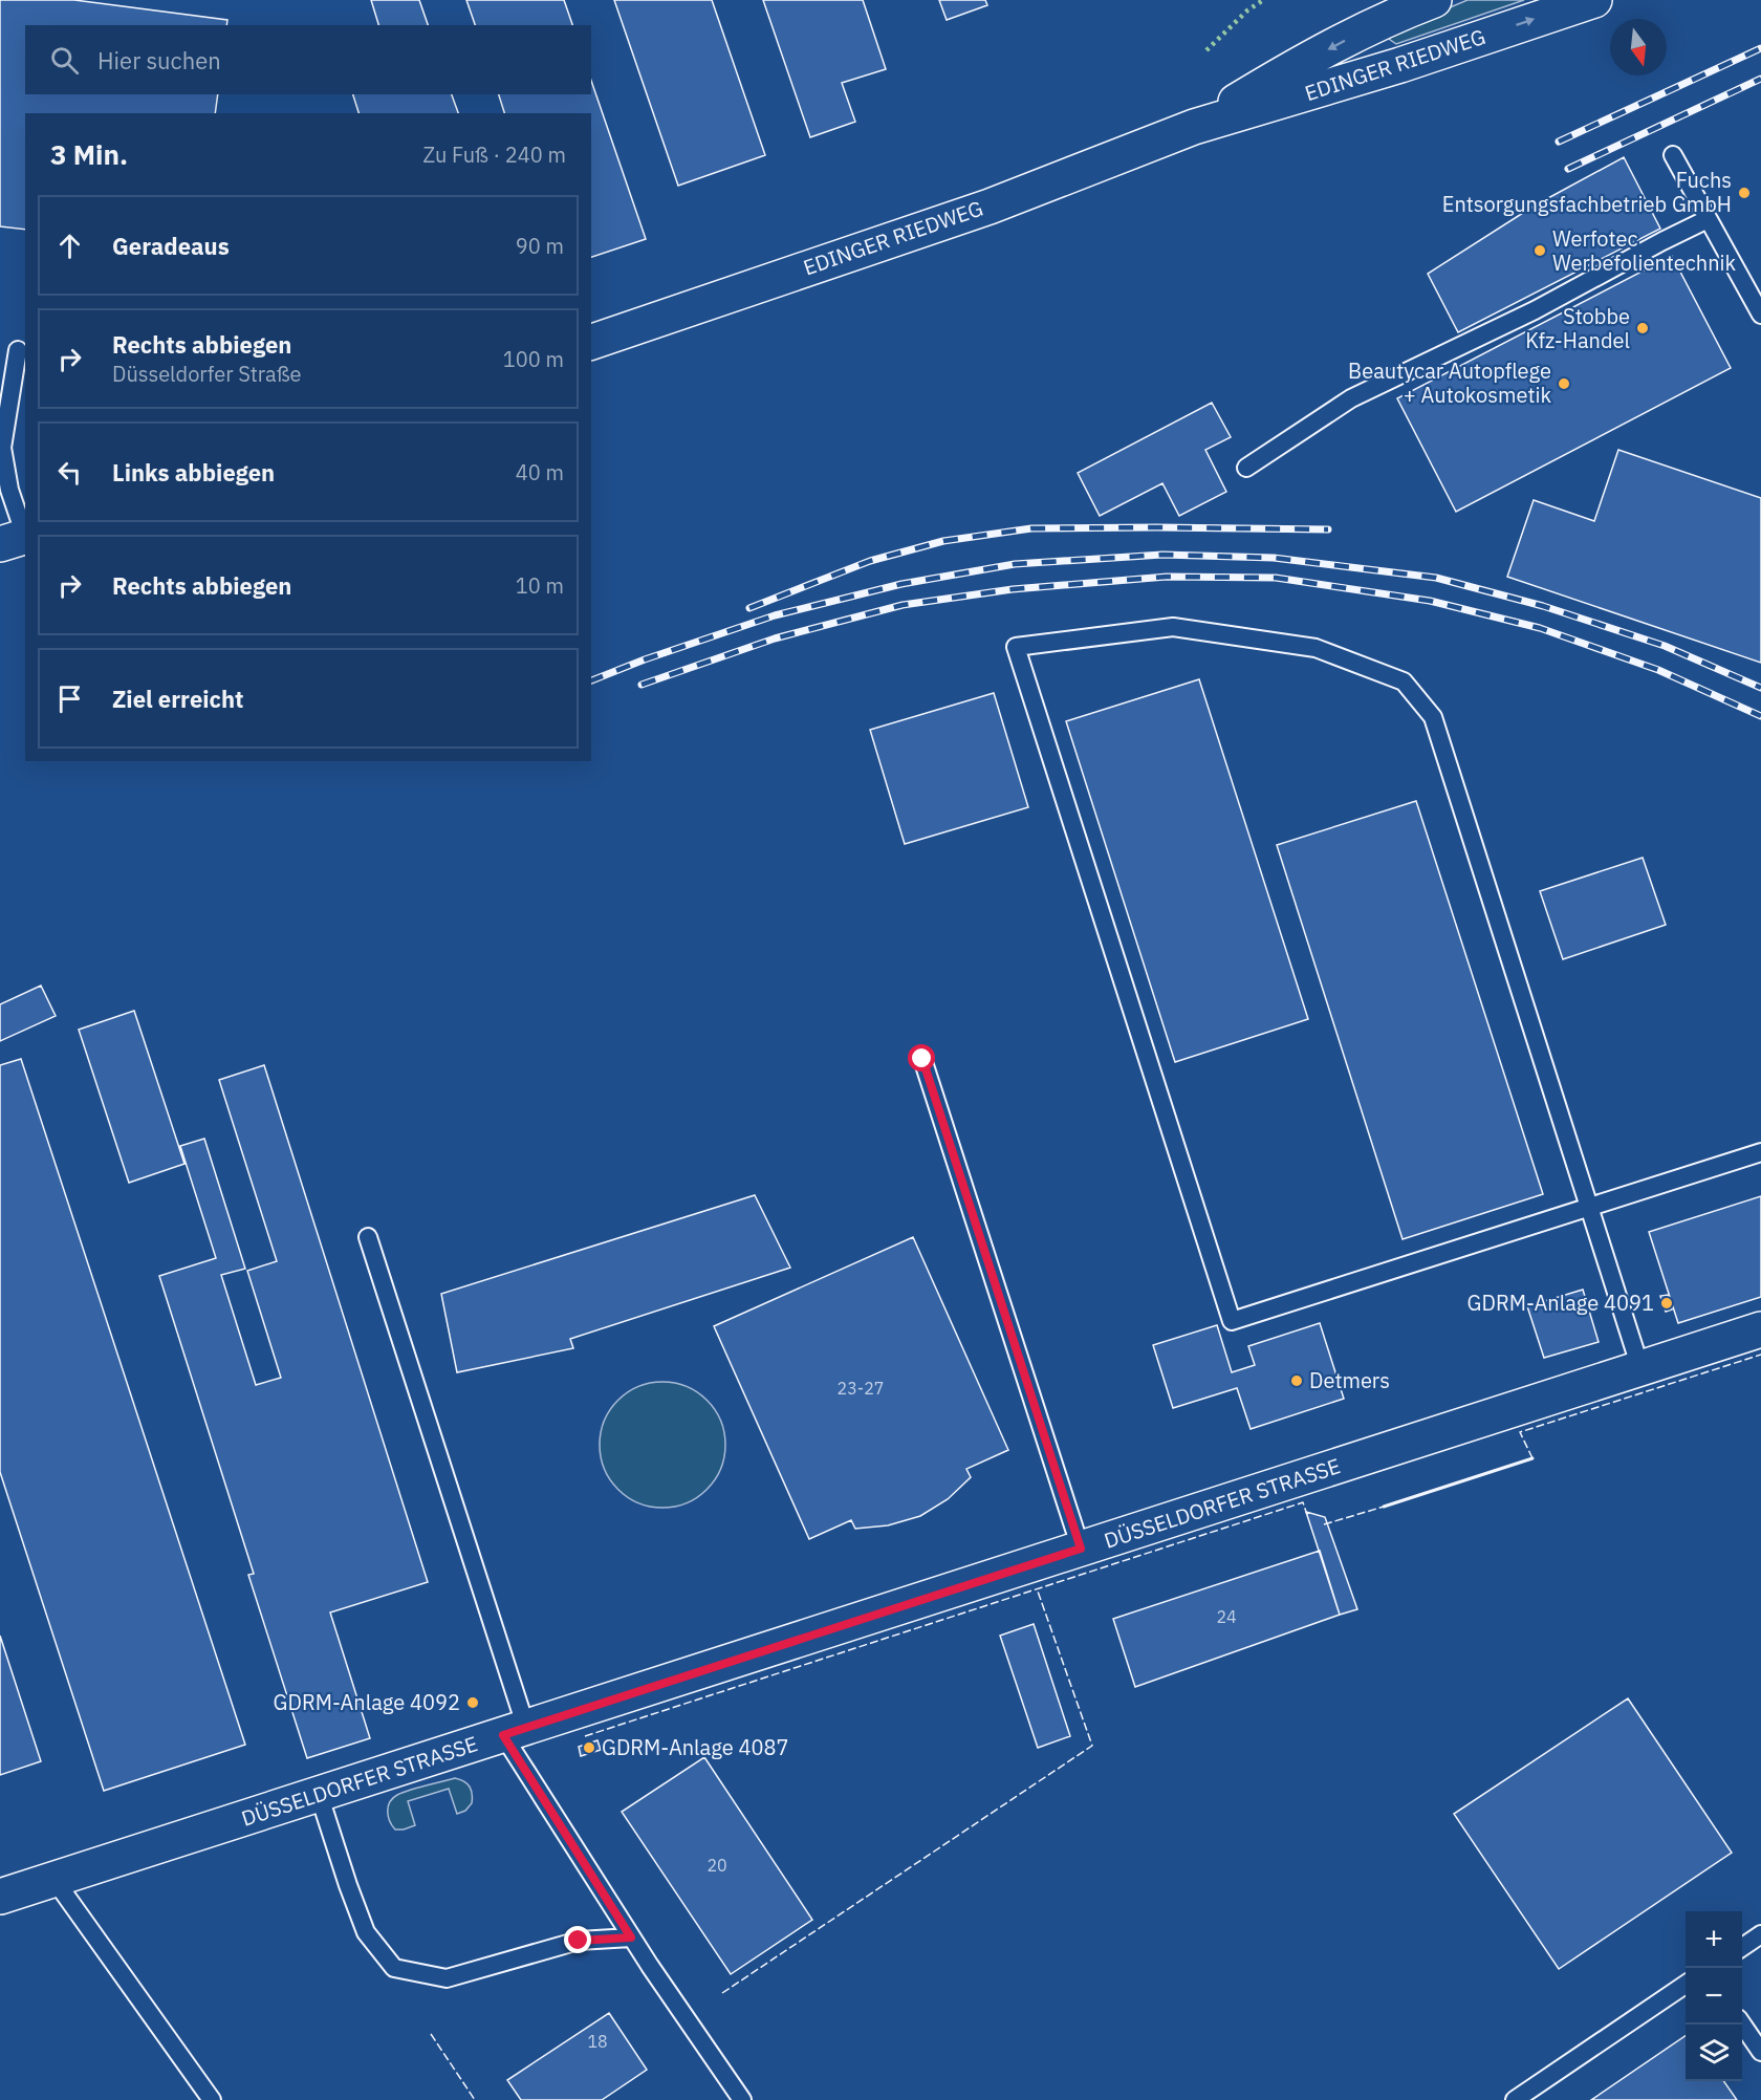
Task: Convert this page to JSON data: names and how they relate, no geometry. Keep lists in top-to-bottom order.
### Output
{
  "streets": {
    "street": ["EDINGER RIEDWEG", "DÜSSELDORFER STRASSE"]
  },
  "places": [
    "Fuchs Entsorgungsfachbetrieb GmbH",
    "Werfotec Werbefolientechnik",
    "Stobbe Kfz-Handel",
    "Beautycar Autopflege + Autokosmetik",
    "GDRM-Anlage 4091",
    "Detmers",
    "GDRM-Anlage 4092",
    "GDRM-Anlage 4087"
  ],
  "house_numbers": [
    "23-27",
    "24",
    "20",
    "18"
  ],
  "north": "bottom",
  "page": {
    "search": "Hier suchen",
    "heading": ["3 Min.", "Zu Fuß · 240 m"],
    "list": [
      ["Geradeaus", "90 m"],
      ["Rechts abbiegen", "Düsseldorfer Straße", "100 m"],
      ["Links abbiegen", "40 m"],
      ["Rechts abbiegen", "10 m"],
      "Ziel erreicht"
    ],
    "map_buttons": ["+", "−"]
  }
}
